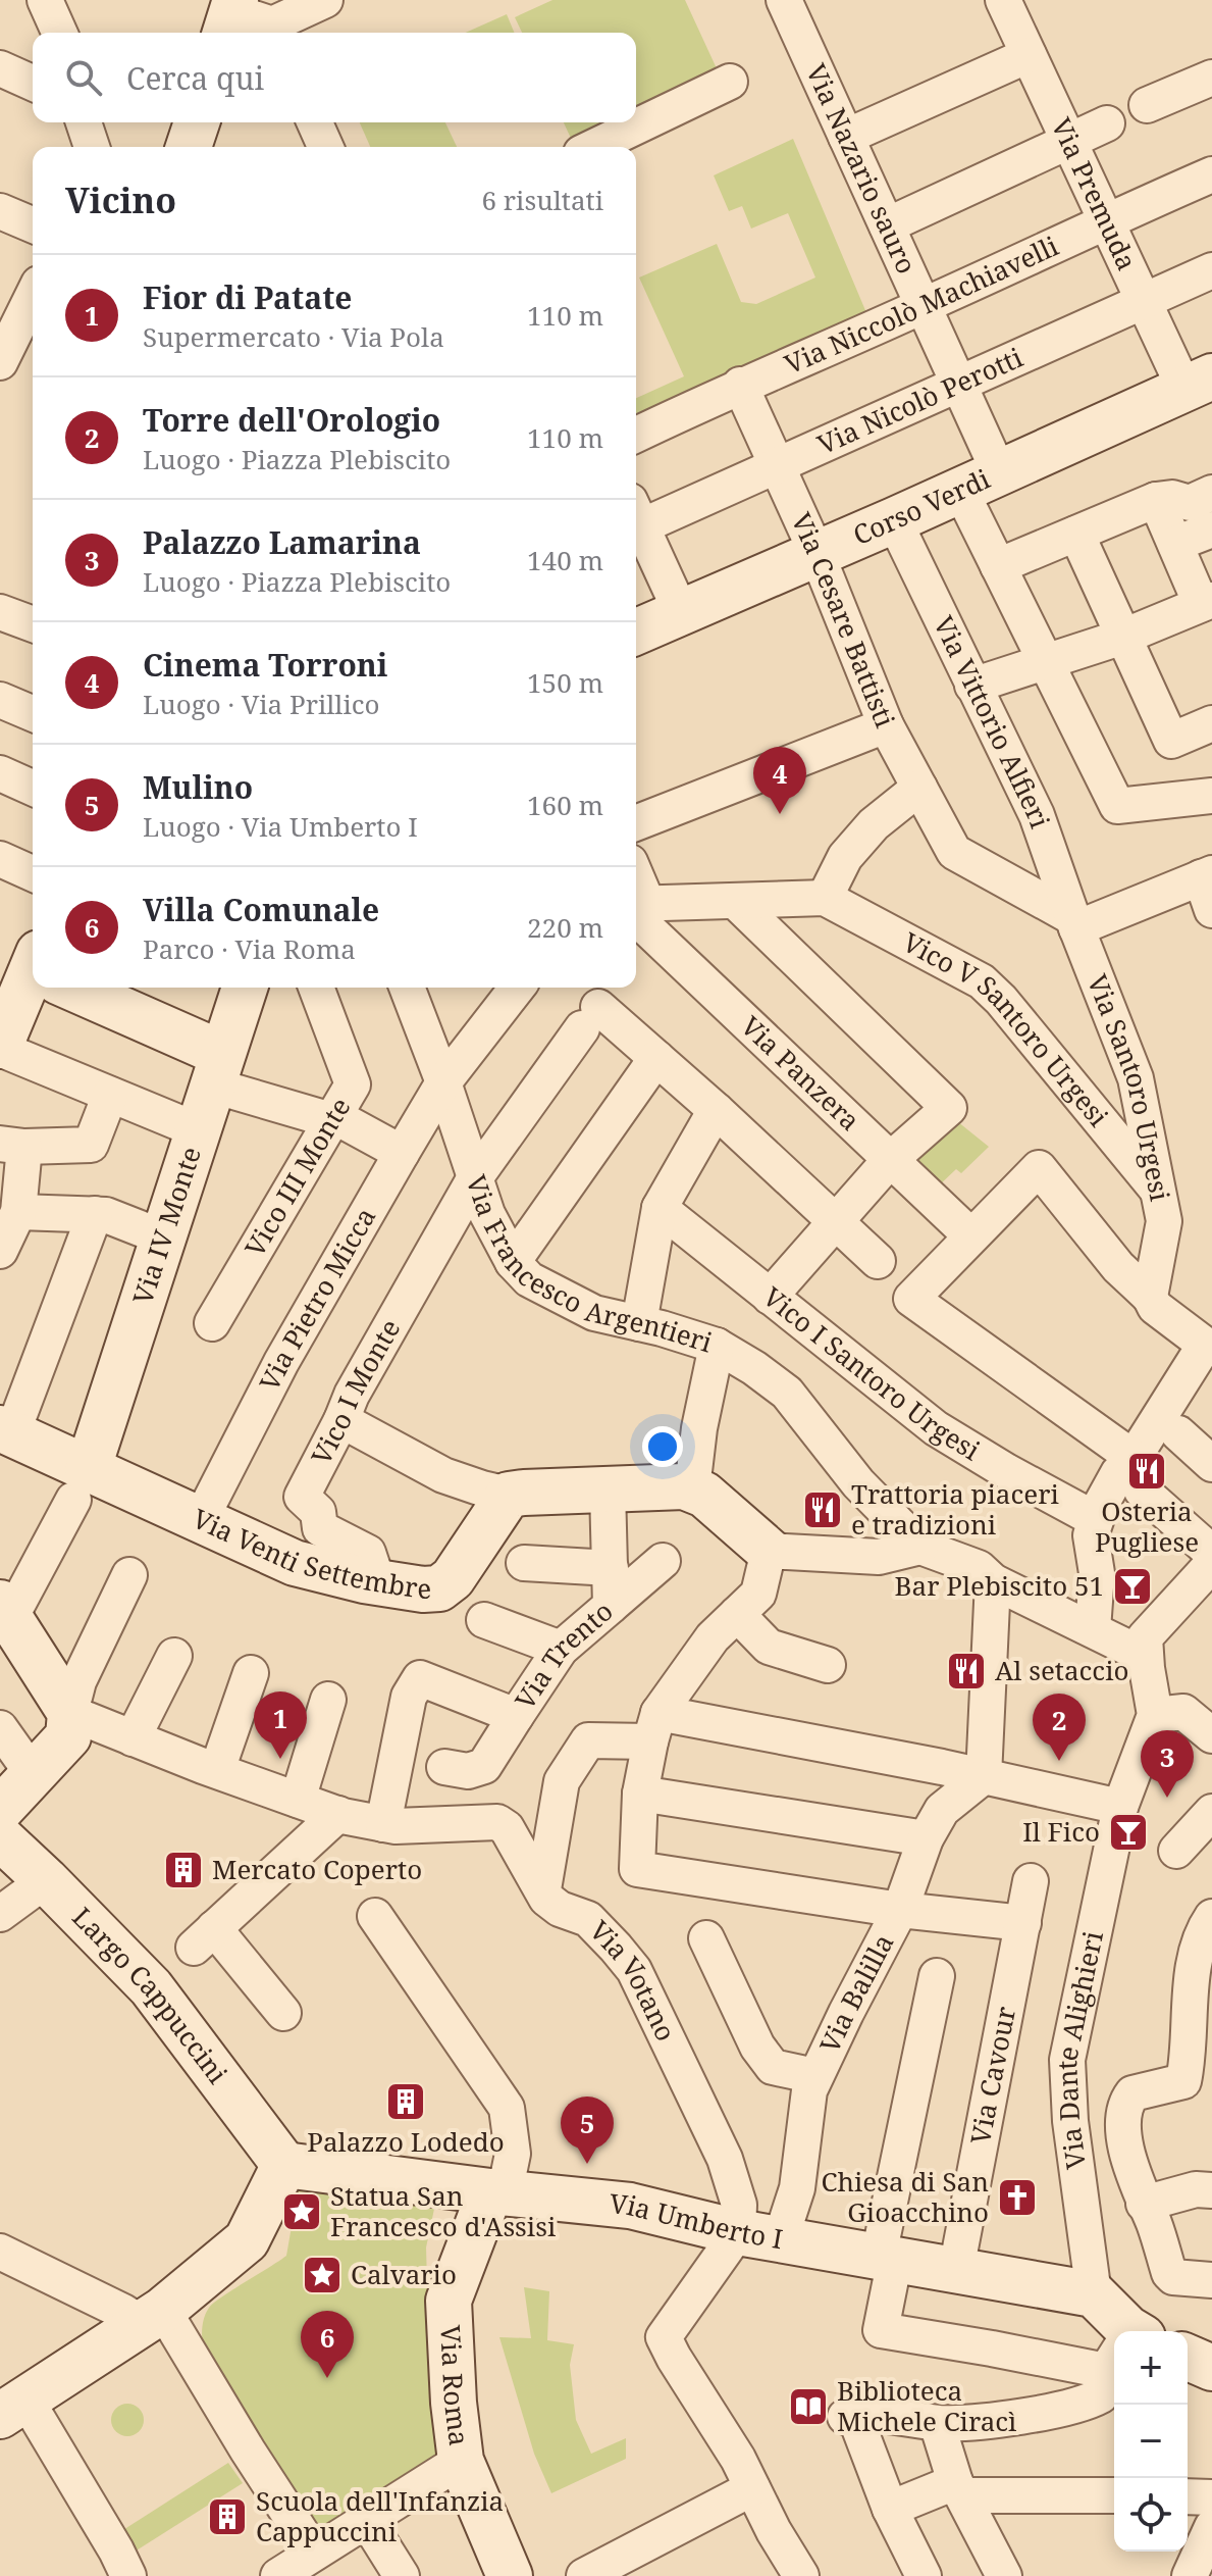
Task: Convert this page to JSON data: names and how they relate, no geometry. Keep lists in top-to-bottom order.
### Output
{
  "streets": {
    "street": [
      "Via Nazario sauro",
      "Via Premuda",
      "Via Niccolò Machiavelli",
      "Via Nicolò Perotti",
      "Corso Verdi",
      "Via Cesare Battisti",
      "Via Vittorio Alfieri",
      "Vico V Santoro Urgesi",
      "Via Panzera",
      "Via Santoro Urgesi",
      "Vico III Monte",
      "Via IV Monte",
      "Via Francesco Argentieri",
      "Via Pietro Micca",
      "Vico I Santoro Urgesi",
      "Vico I Monte",
      "Via Venti Settembre",
      "Via Trento",
      "Via Votano",
      "Via Balilla",
      "Largo Cappuccini",
      "Via Dante Alighieri",
      "Via Cavour",
      "Via Umberto I",
      "Via Roma"
    ]
  },
  "crossings": [
    ["Via Nazario sauro", "Via Niccolò Machiavelli"],
    ["Via Nazario sauro", "Via Nicolò Perotti"],
    ["Via Nazario sauro", "Corso Verdi"],
    ["Via Premuda", "Via Niccolò Machiavelli"],
    ["Via Premuda", "Via Nicolò Perotti"],
    ["Via Premuda", "Corso Verdi"],
    ["Via Niccolò Machiavelli", "Via Cesare Battisti"],
    ["Via Nicolò Perotti", "Via Cesare Battisti"],
    ["Corso Verdi", "Via Cesare Battisti"],
    ["Corso Verdi", "Via Vittorio Alfieri"],
    ["Via Cesare Battisti", "Via Vittorio Alfieri"],
    ["Via Cesare Battisti", "Via Santoro Urgesi"],
    ["Via Vittorio Alfieri", "Via Santoro Urgesi"],
    ["Vico V Santoro Urgesi", "Via Santoro Urgesi"],
    ["Via IV Monte", "Via Venti Settembre"],
    ["Via Francesco Argentieri", "Via Pietro Micca"],
    ["Via Francesco Argentieri", "Vico I Monte"],
    ["Via Pietro Micca", "Via Venti Settembre"],
    ["Vico I Monte", "Via Venti Settembre"],
    ["Via Trento", "Via Votano"],
    ["Via Votano", "Via Umberto I"],
    ["Via Balilla", "Via Umberto I"],
    ["Largo Cappuccini", "Via Umberto I"],
    ["Via Dante Alighieri", "Via Umberto I"],
    ["Via Cavour", "Via Umberto I"],
    ["Via Umberto I", "Via Roma"]
  ],
  "places": {
    "restaurant": ["Osteria Pugliese", "Trattoria piaceri e tradizioni", "Al setaccio"],
    "bar": ["Bar Plebiscito 51", "Il Fico"],
    "building": ["Mercato Coperto", "Palazzo Lodedo", "Scuola dell'Infanzia Cappuccini"],
    "church": ["Chiesa di San Gioacchino"],
    "place": ["Statua San Francesco d'Assisi", "Calvario"],
    "library": ["Biblioteca Michele Ciracì"]
  },
  "page": {
    "search": "Cerca qui",
    "heading": ["Vicino", "6 risultati"],
    "list": [
      {
        "mark": "1",
        "name": "Fior di Patate",
        "note": "Supermercato · Via Pola",
        "value": "110 m"
      },
      {
        "mark": "2",
        "name": "Torre dell'Orologio",
        "note": "Luogo · Piazza Plebiscito",
        "value": "110 m"
      },
      {
        "mark": "3",
        "name": "Palazzo Lamarina",
        "note": "Luogo · Piazza Plebiscito",
        "value": "140 m"
      },
      {
        "mark": "4",
        "name": "Cinema Torroni",
        "note": "Luogo · Via Prillico",
        "value": "150 m"
      },
      {
        "mark": "5",
        "name": "Mulino",
        "note": "Luogo · Via Umberto I",
        "value": "160 m"
      },
      {
        "mark": "6",
        "name": "Villa Comunale",
        "note": "Parco · Via Roma",
        "value": "220 m"
      }
    ],
    "pins": [
      "4",
      "1",
      "2",
      "3",
      "5",
      "6"
    ],
    "map_buttons": ["+", "−"]
  }
}
